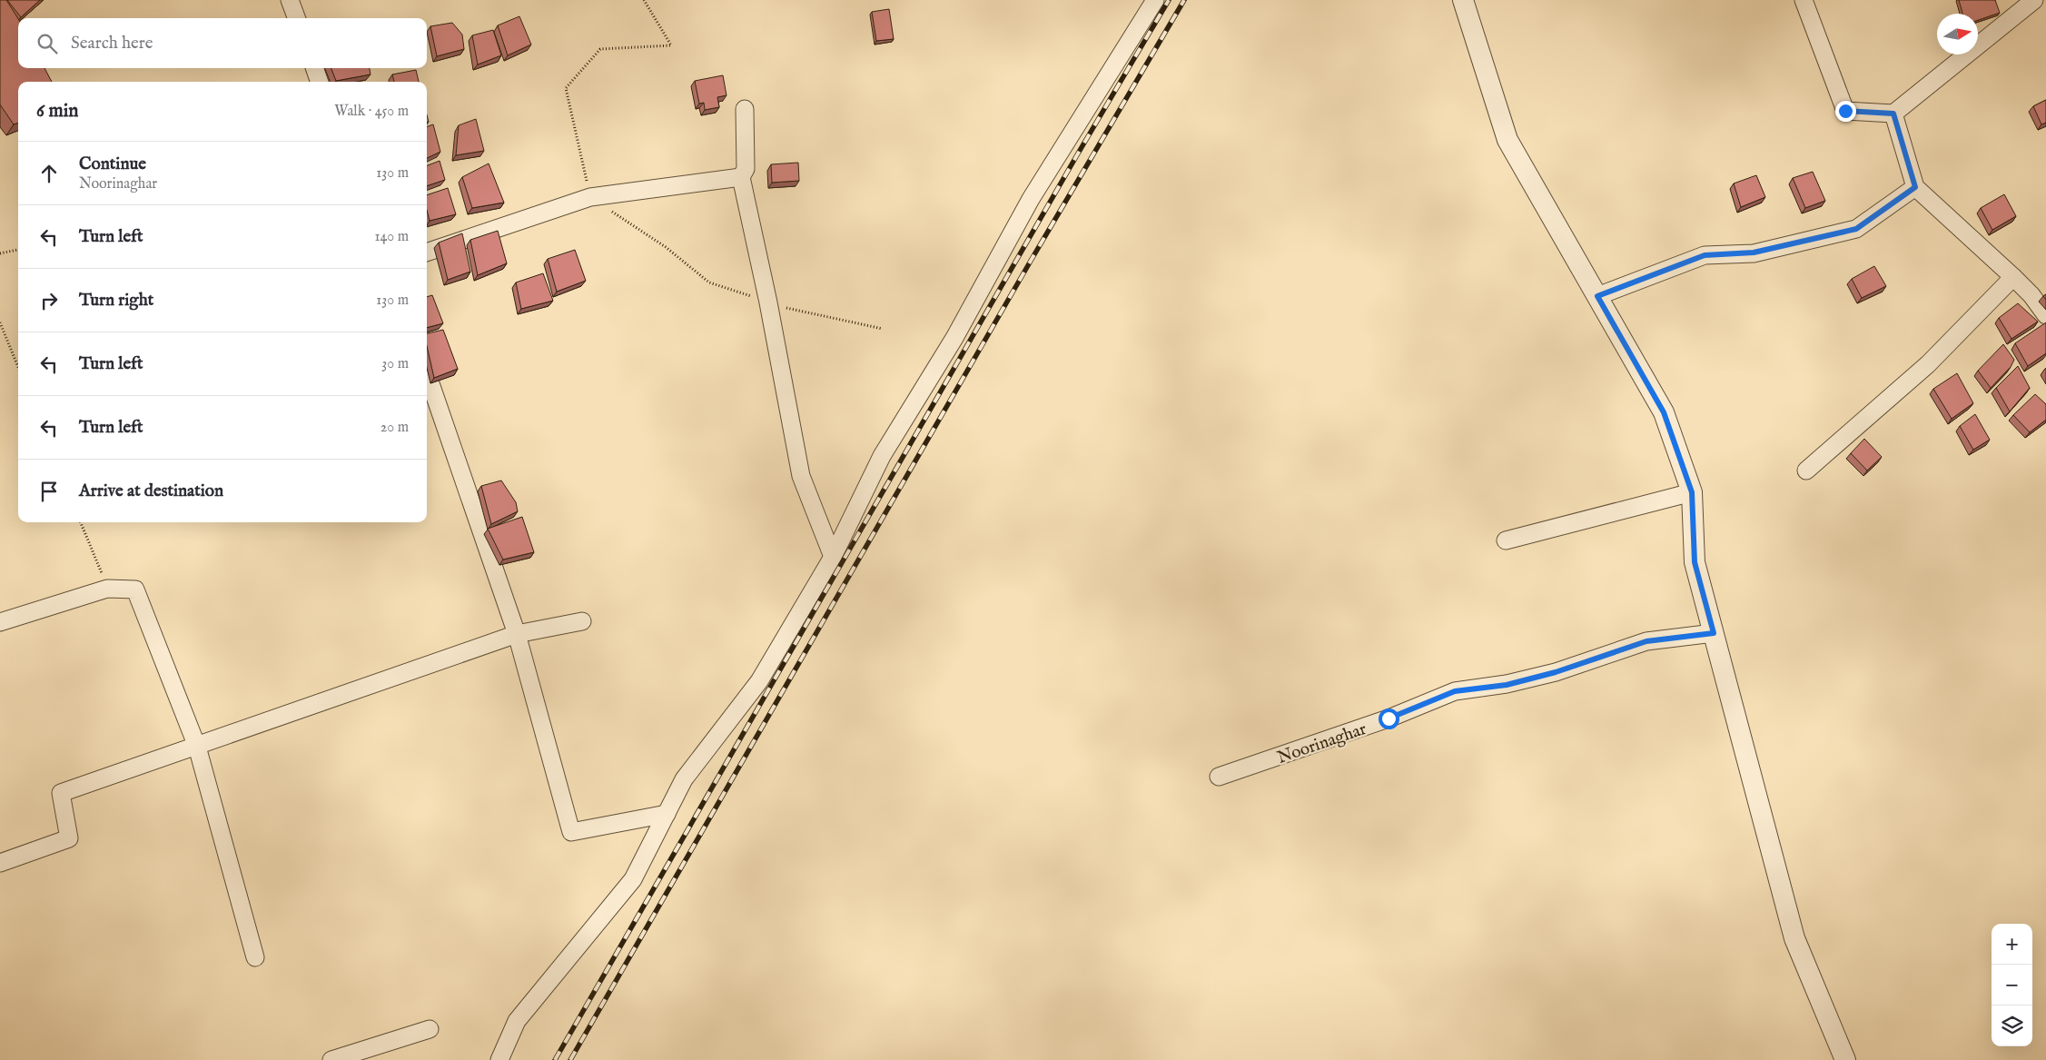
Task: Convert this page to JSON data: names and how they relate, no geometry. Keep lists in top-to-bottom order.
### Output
{
  "streets": {
    "street": ["Noorinaghar"]
  },
  "north": "right",
  "page": {
    "search": "Search here",
    "heading": ["6 min", "Walk · 450 m"],
    "list": [
      ["Continue", "Noorinaghar", "130 m"],
      ["Turn left", "140 m"],
      ["Turn right", "130 m"],
      ["Turn left", "30 m"],
      ["Turn left", "20 m"],
      "Arrive at destination"
    ],
    "map_buttons": ["+", "−"]
  }
}
